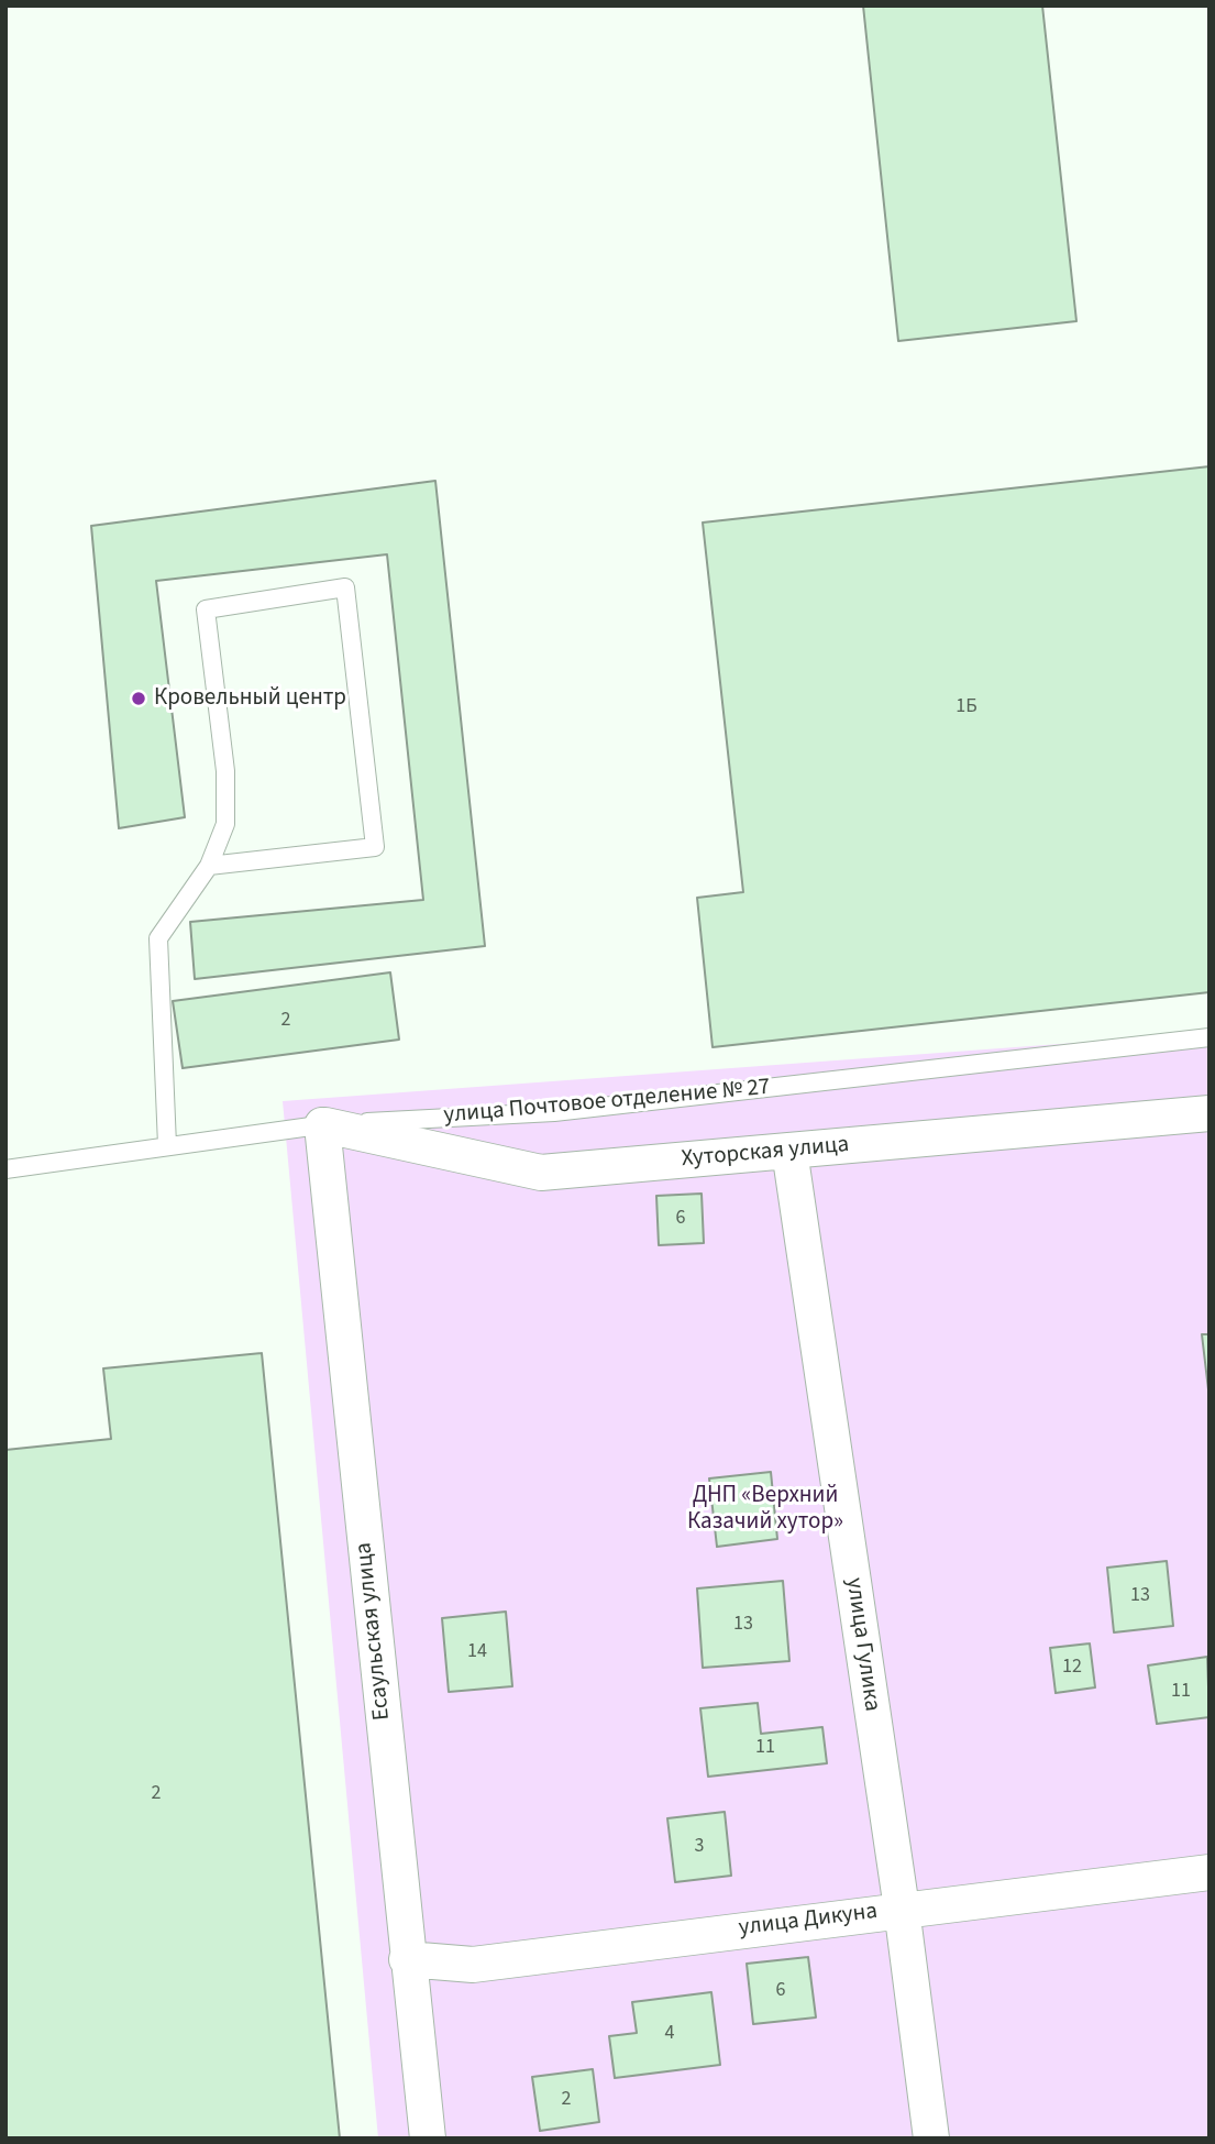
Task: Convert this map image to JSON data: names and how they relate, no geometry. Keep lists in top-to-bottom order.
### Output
{
  "streets": {
    "street": [
      "Хуторская улица",
      "Есаульская улица",
      "улица Гулика",
      "улица Дикуна"
    ],
    "lane": ["улица Почтовое отделение № 27"]
  },
  "crossings": [
    ["улица Почтовое отделение № 27", "Хуторская улица"],
    ["улица Почтовое отделение № 27", "Есаульская улица"],
    ["Хуторская улица", "Есаульская улица"],
    ["Хуторская улица", "улица Гулика"],
    ["Есаульская улица", "улица Дикуна"],
    ["улица Гулика", "улица Дикуна"]
  ],
  "parks": ["ДНП «Верхний Казачий хутор»"],
  "places": ["Кровельный центр"],
  "house_numbers": [
    "1Б",
    "2",
    "6",
    "13",
    "13",
    "14",
    "12",
    "11",
    "11",
    "2",
    "3",
    "6",
    "4",
    "2"
  ]
}
